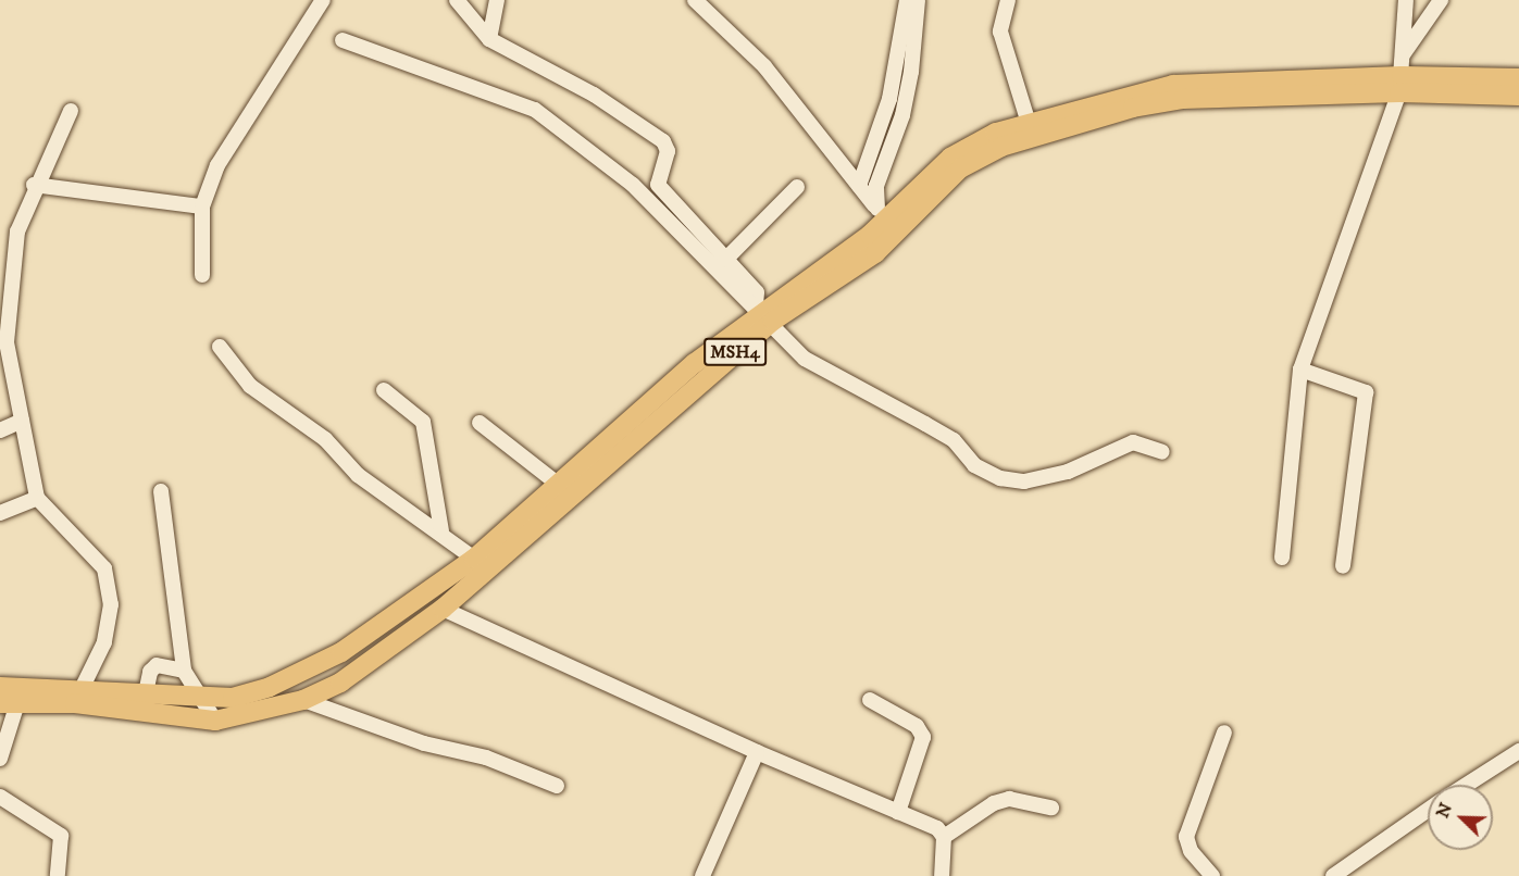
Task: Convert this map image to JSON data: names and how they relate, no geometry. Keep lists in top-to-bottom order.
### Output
{
  "streets": {
    "main road": ["MSH4"]
  },
  "north": "top left"
}
